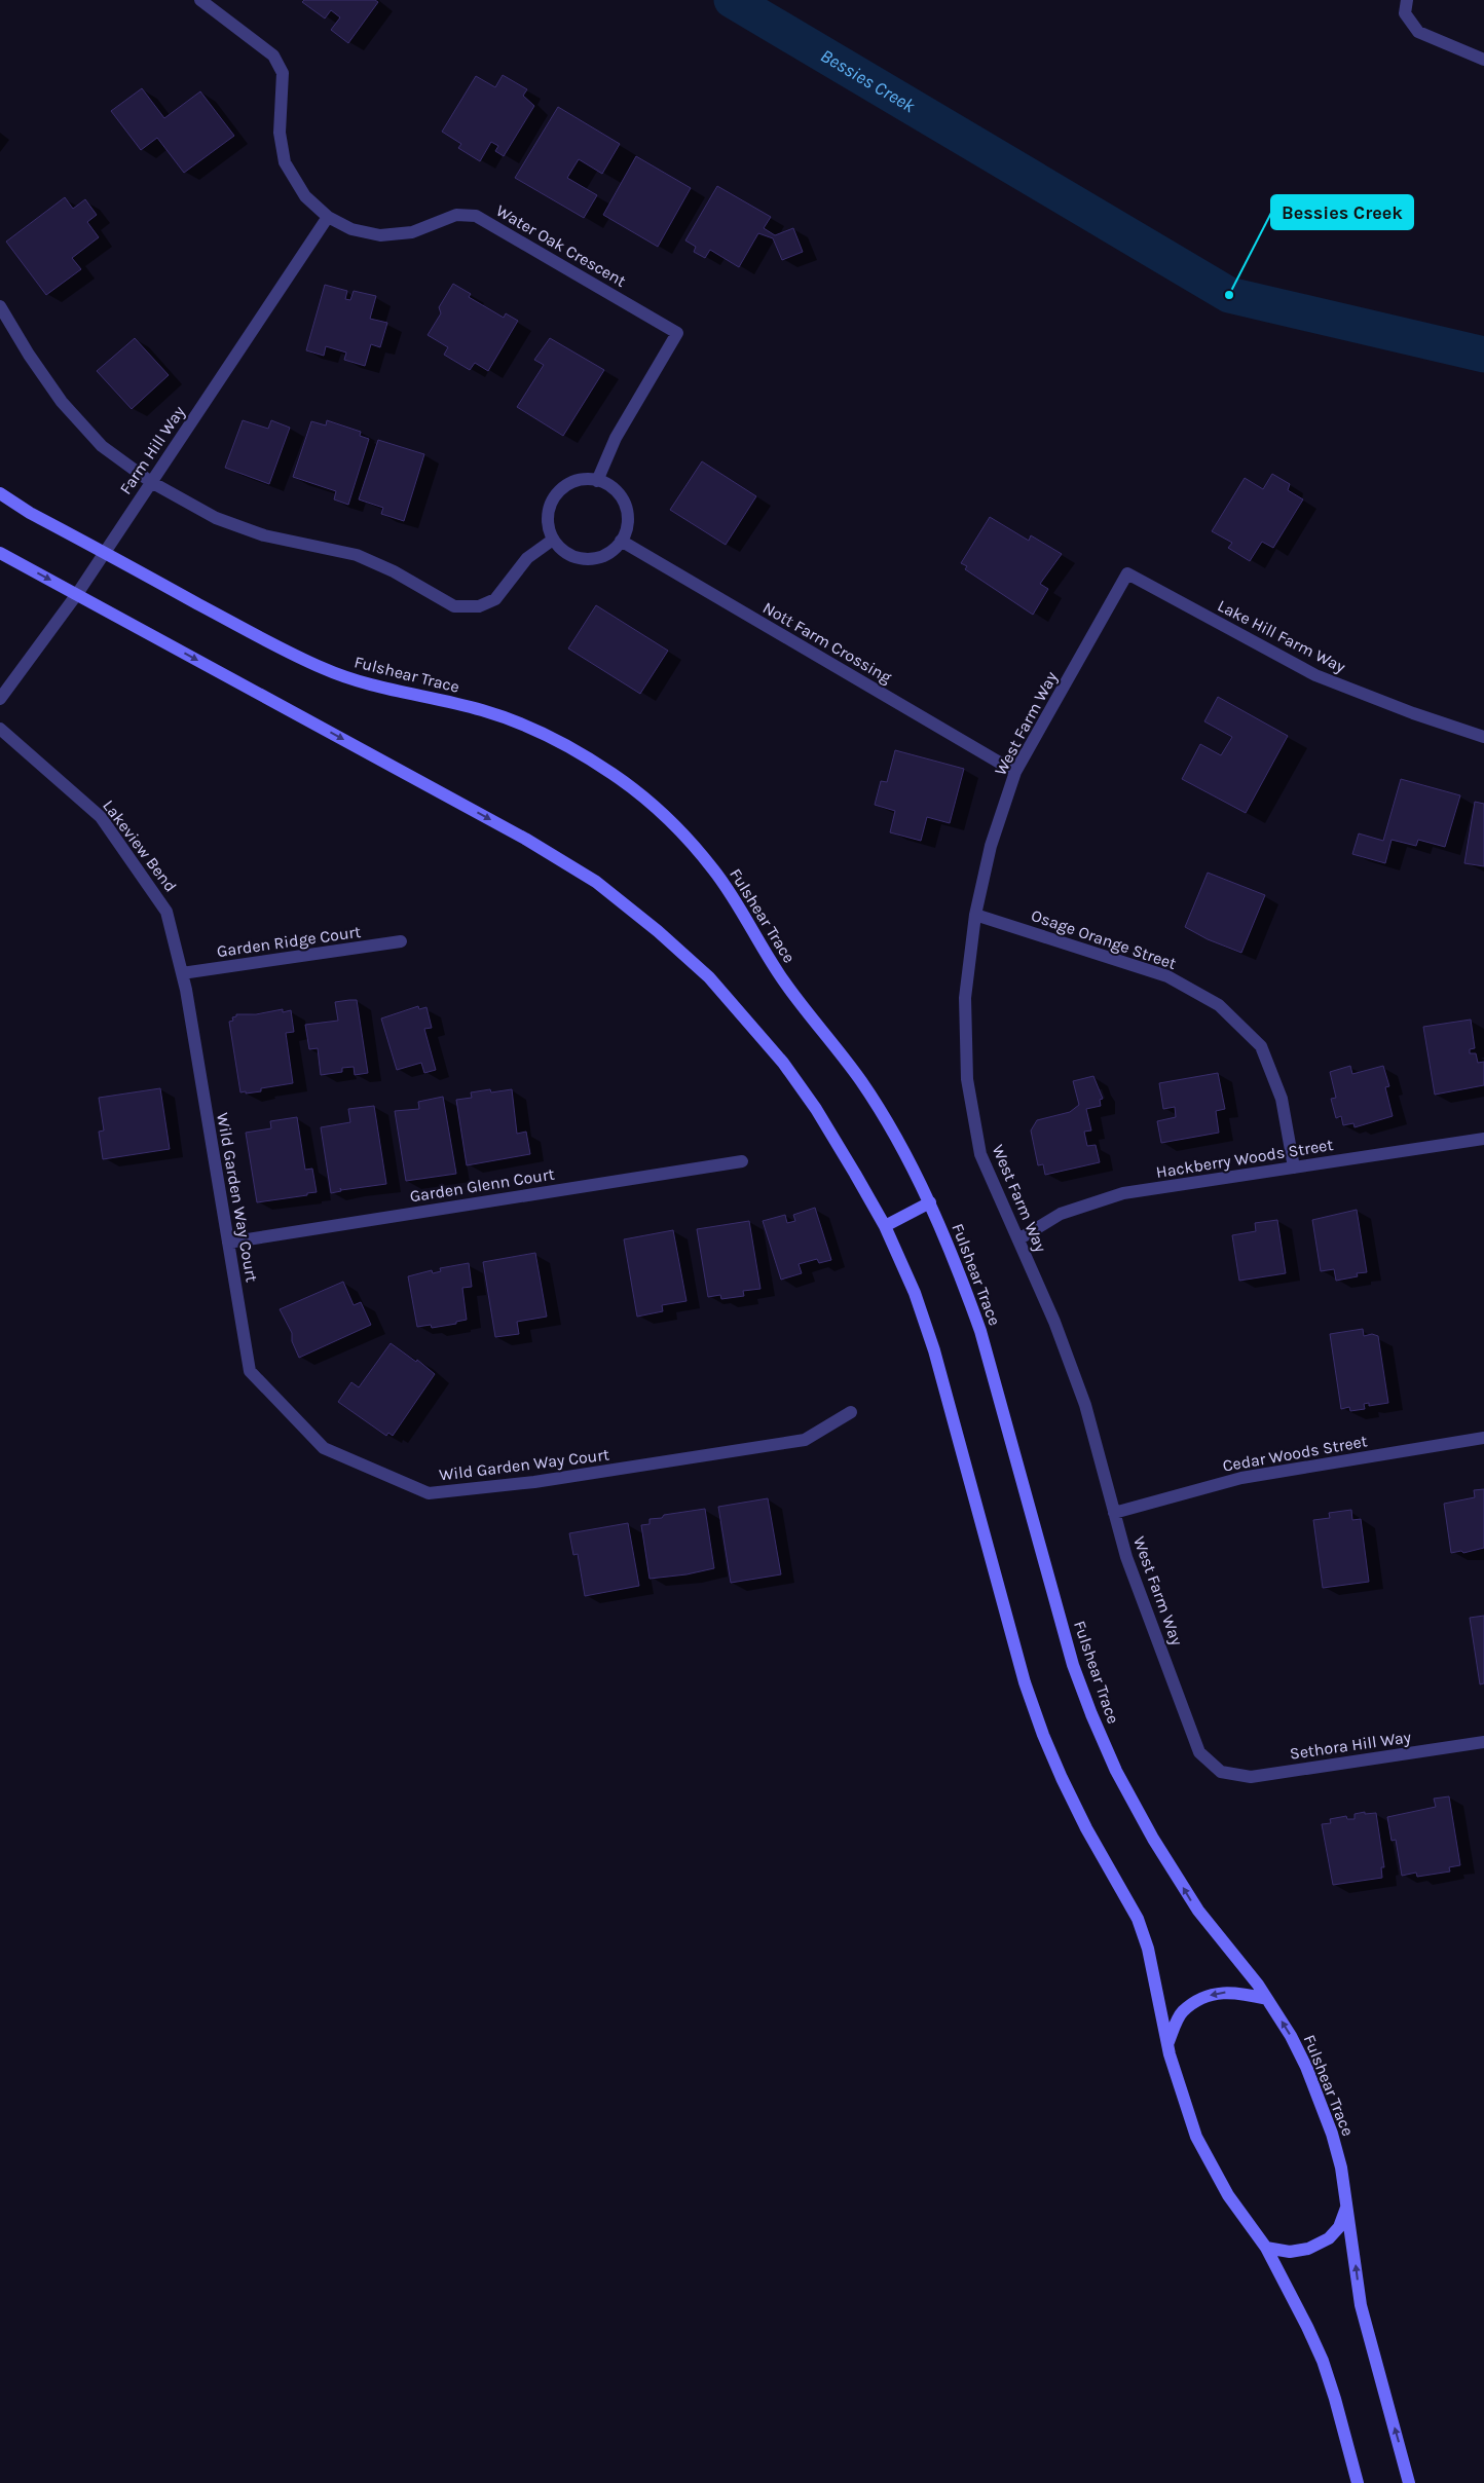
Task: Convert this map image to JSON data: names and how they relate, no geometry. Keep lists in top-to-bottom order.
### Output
{
  "streets": {
    "street": [
      "Water Oak Crescent",
      "Farm Hill Way",
      "Lake Hill Farm Way",
      "Nott Farm Crossing",
      "Fulshear Trace",
      "West Farm Way",
      "Lakeview Bend",
      "Osage Orange Street",
      "Garden Ridge Court",
      "Hackberry Woods Street",
      "Garden Glenn Court",
      "Wild Garden Way Court",
      "Cedar Woods Street",
      "Sethora Hill Way"
    ]
  },
  "crossings": [
    ["Water Oak Crescent", "Farm Hill Way"],
    ["Water Oak Crescent", "Nott Farm Crossing"],
    ["Farm Hill Way", "Fulshear Trace"],
    ["Lake Hill Farm Way", "West Farm Way"],
    ["Nott Farm Crossing", "West Farm Way"],
    ["West Farm Way", "Osage Orange Street"],
    ["West Farm Way", "Hackberry Woods Street"],
    ["West Farm Way", "Cedar Woods Street"],
    ["West Farm Way", "Sethora Hill Way"],
    ["Lakeview Bend", "Garden Ridge Court"],
    ["Lakeview Bend", "Wild Garden Way Court"],
    ["Osage Orange Street", "Hackberry Woods Street"],
    ["Garden Glenn Court", "Wild Garden Way Court"]
  ],
  "water": ["Bessies Creek"],
  "places": ["Bessies Creek"]
}
